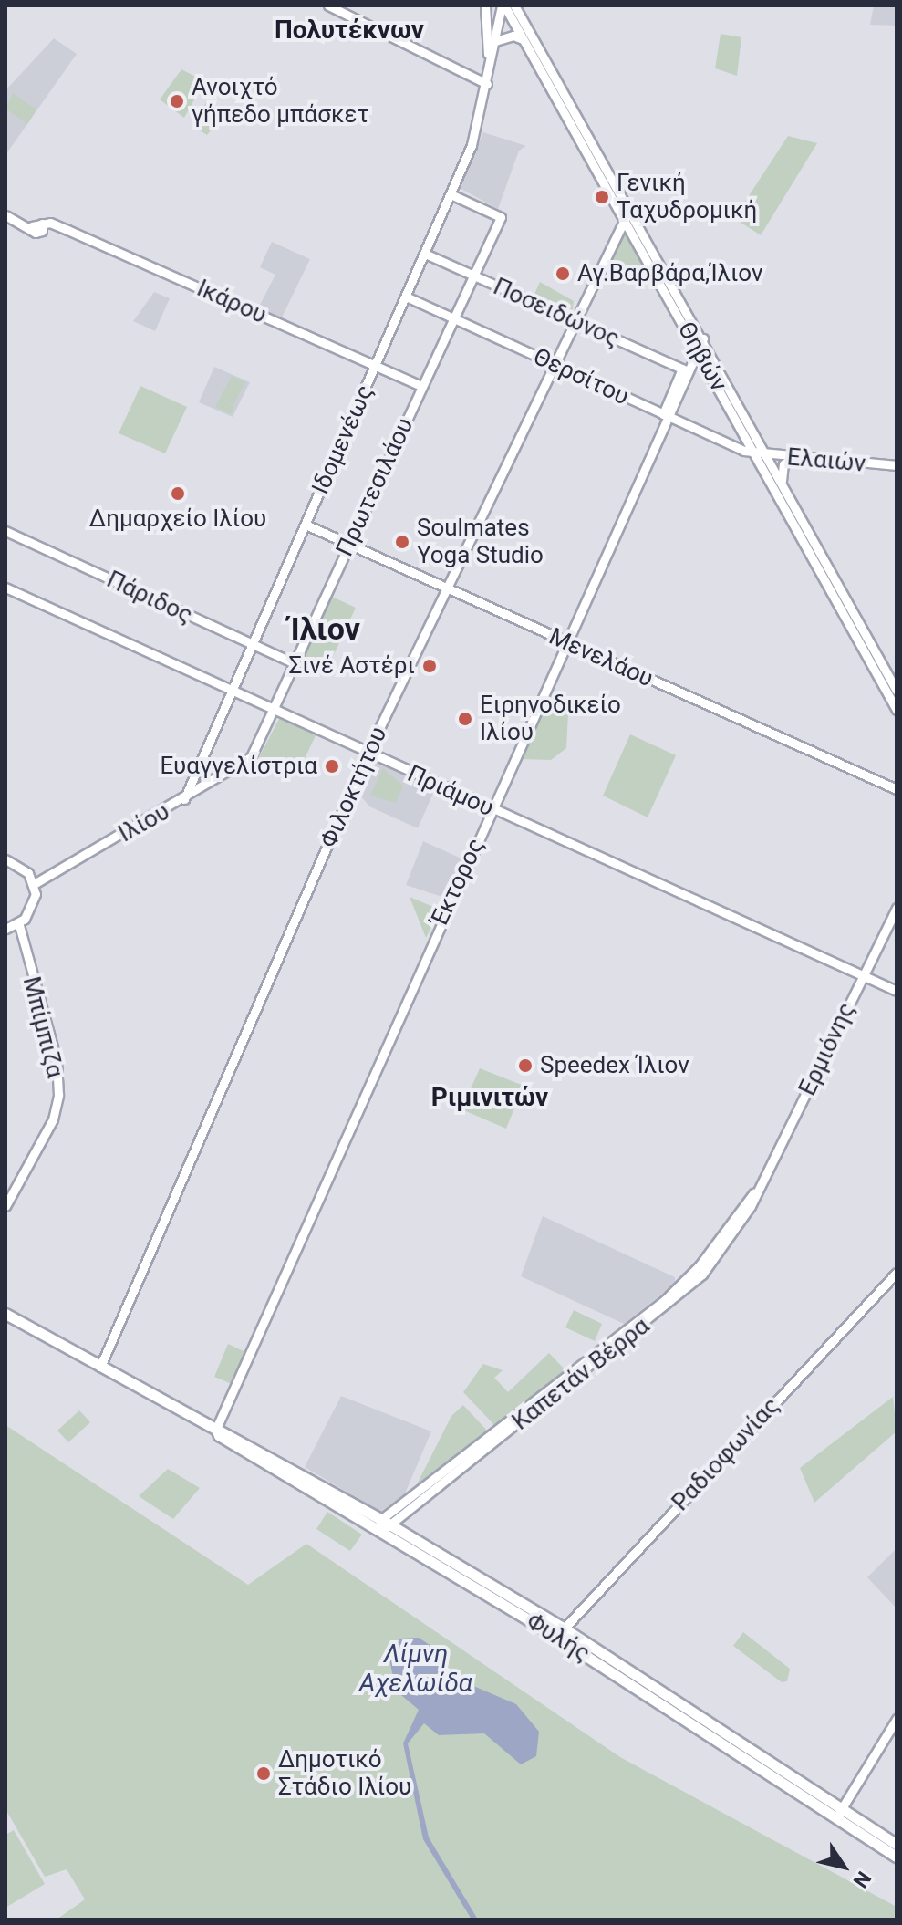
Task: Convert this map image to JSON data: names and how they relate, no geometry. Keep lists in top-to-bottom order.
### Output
{
  "streets": {
    "main road": ["Φυλής"],
    "street": [
      "Ικάρου",
      "Ποσειδώνος",
      "Θηβών",
      "Θερσίτου",
      "Ιδομενέως",
      "Ελαιών",
      "Πρωτεσιλάου",
      "Πάριδος",
      "Μενελάου",
      "Φιλοκτήτου",
      "Πριάμου",
      "Ιλίου",
      "Έκτορος",
      "Μπίμπιζα",
      "Ερμιόνης",
      "Καπετάν Βέρρα",
      "Ραδιοφωνίας"
    ]
  },
  "crossings": [
    ["Ικάρου", "Ιδομενέως"],
    ["Ικάρου", "Πρωτεσιλάου"],
    ["Ποσειδώνος", "Ιδομενέως"],
    ["Ποσειδώνος", "Πρωτεσιλάου"],
    ["Ποσειδώνος", "Φιλοκτήτου"],
    ["Ποσειδώνος", "Έκτορος"],
    ["Θηβών", "Θερσίτου"],
    ["Θηβών", "Ιδομενέως"],
    ["Θηβών", "Ελαιών"],
    ["Θηβών", "Φιλοκτήτου"],
    ["Θηβών", "Έκτορος"],
    ["Θερσίτου", "Ιδομενέως"],
    ["Θερσίτου", "Ελαιών"],
    ["Θερσίτου", "Πρωτεσιλάου"],
    ["Θερσίτου", "Φιλοκτήτου"],
    ["Θερσίτου", "Έκτορος"],
    ["Ιδομενέως", "Πρωτεσιλάου"],
    ["Ιδομενέως", "Πάριδος"],
    ["Ιδομενέως", "Μενελάου"],
    ["Ιδομενέως", "Πριάμου"],
    ["Ιδομενέως", "Ιλίου"],
    ["Πρωτεσιλάου", "Πάριδος"],
    ["Πρωτεσιλάου", "Μενελάου"],
    ["Πρωτεσιλάου", "Πριάμου"],
    ["Πρωτεσιλάου", "Ιλίου"],
    ["Μενελάου", "Φιλοκτήτου"],
    ["Μενελάου", "Έκτορος"],
    ["Φιλοκτήτου", "Πριάμου"],
    ["Φιλοκτήτου", "Φυλής"],
    ["Πριάμου", "Έκτορος"],
    ["Πριάμου", "Ερμιόνης"],
    ["Έκτορος", "Φυλής"],
    ["Ερμιόνης", "Καπετάν Βέρρα"],
    ["Καπετάν Βέρρα", "Φυλής"],
    ["Ραδιοφωνίας", "Φυλής"]
  ],
  "districts": ["Πολυτέκνων", "Ίλιον", "Ριμινιτών"],
  "water": ["Λίμνη Αχελωίδα"],
  "places": [
    "Ανοιχτό γήπεδο μπάσκετ",
    "Γενική Ταχυδρομική",
    "Αγ.Βαρβάρα,Ίλιον",
    "Δημαρχείο Ιλίου",
    "Soulmates Yoga Studio",
    "Σινέ Αστέρι",
    "Ειρηνοδικείο Ιλίου",
    "Ευαγγελίστρια",
    "Speedex Ίλιον",
    "Δημοτικό Στάδιο Ιλίου"
  ],
  "north": "bottom right"
}
